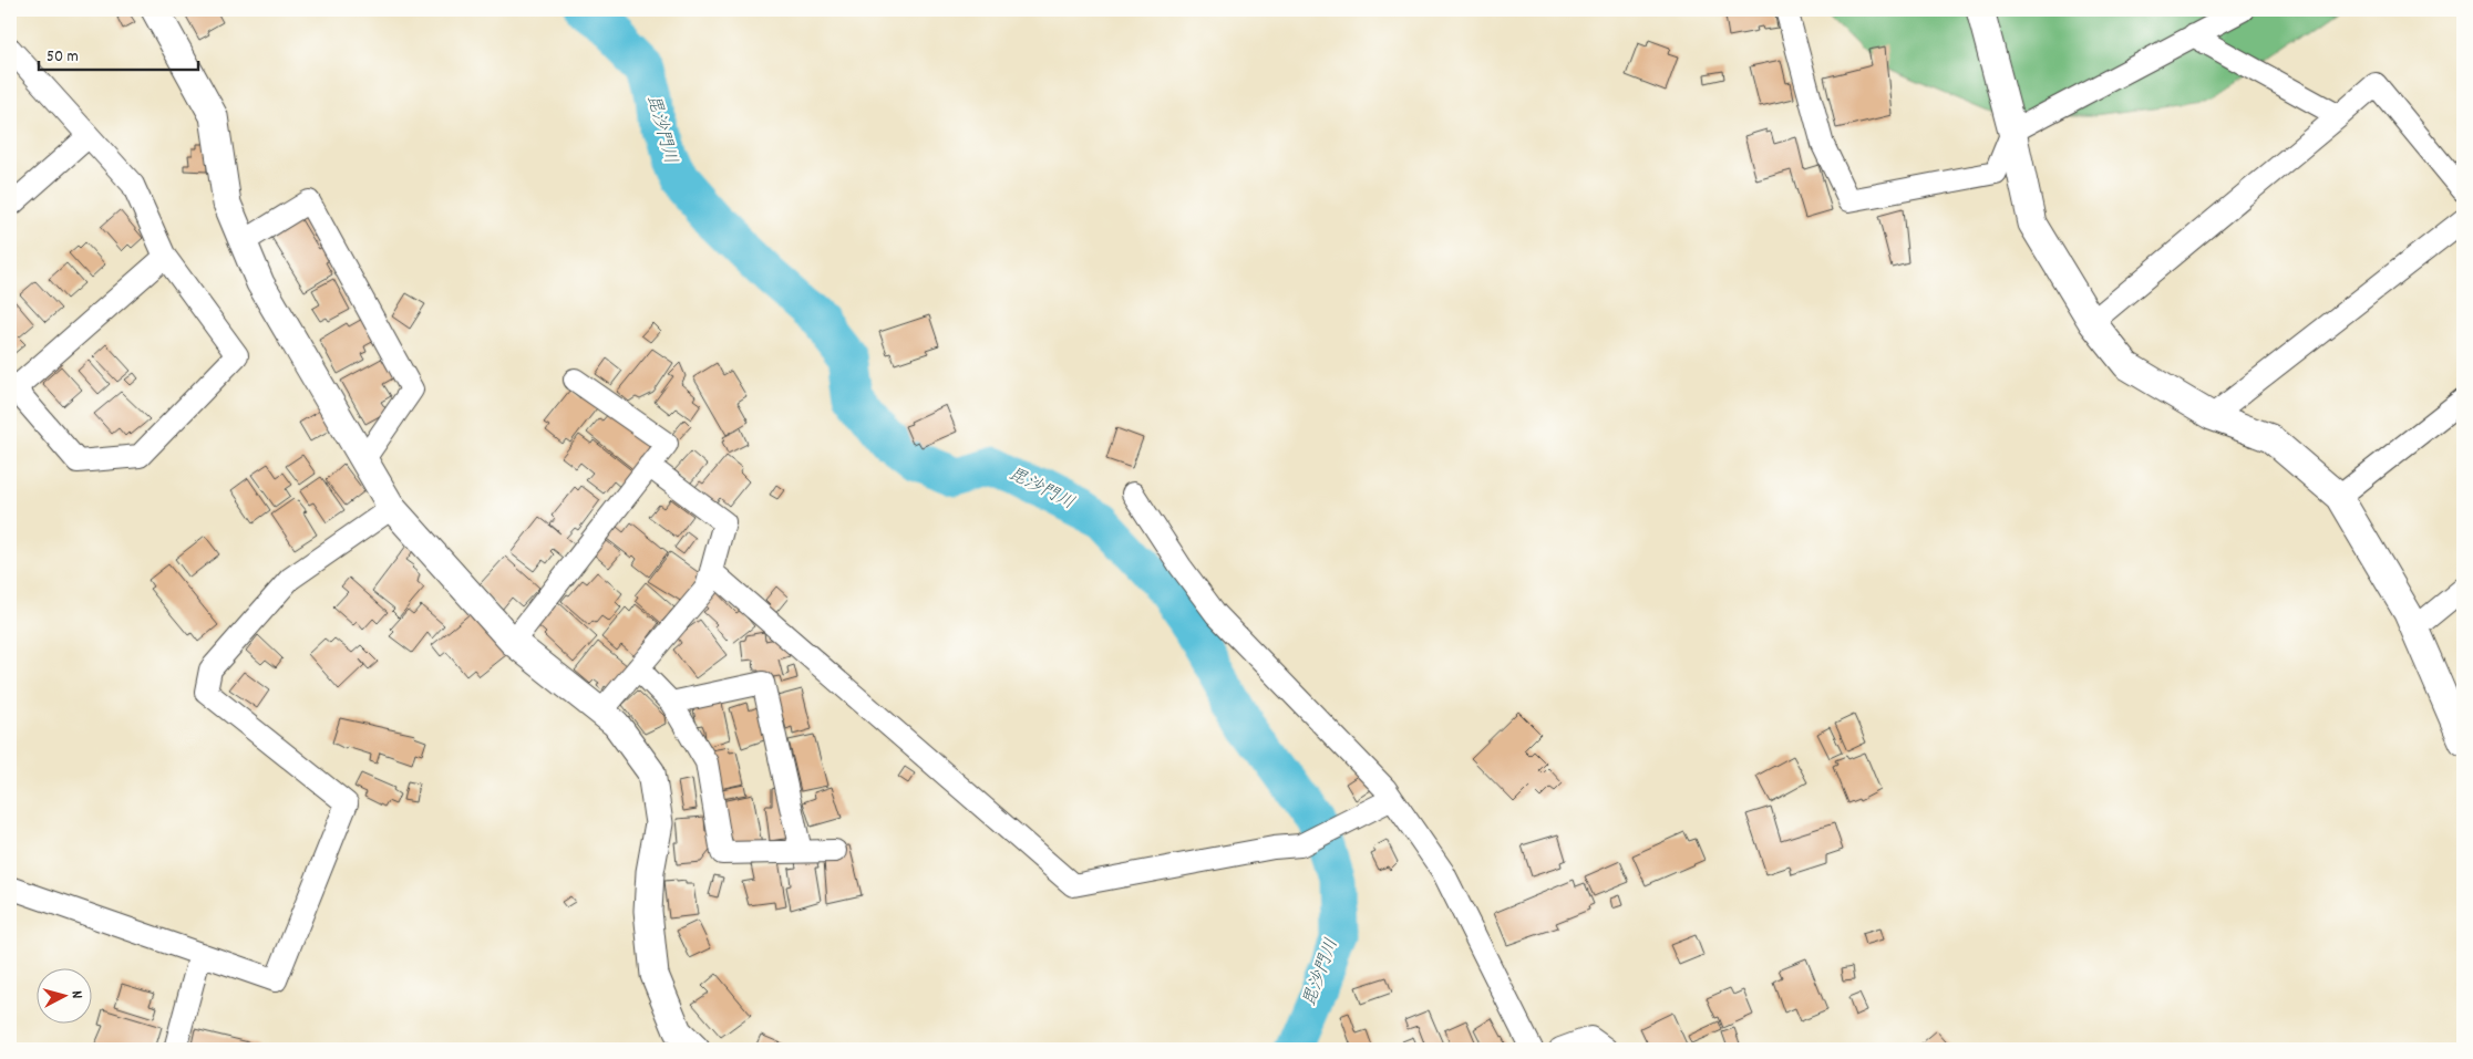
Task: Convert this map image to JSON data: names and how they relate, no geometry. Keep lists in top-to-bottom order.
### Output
{
  "water": ["毘沙門川"],
  "scale_bar": "50 m",
  "north": "right"
}
